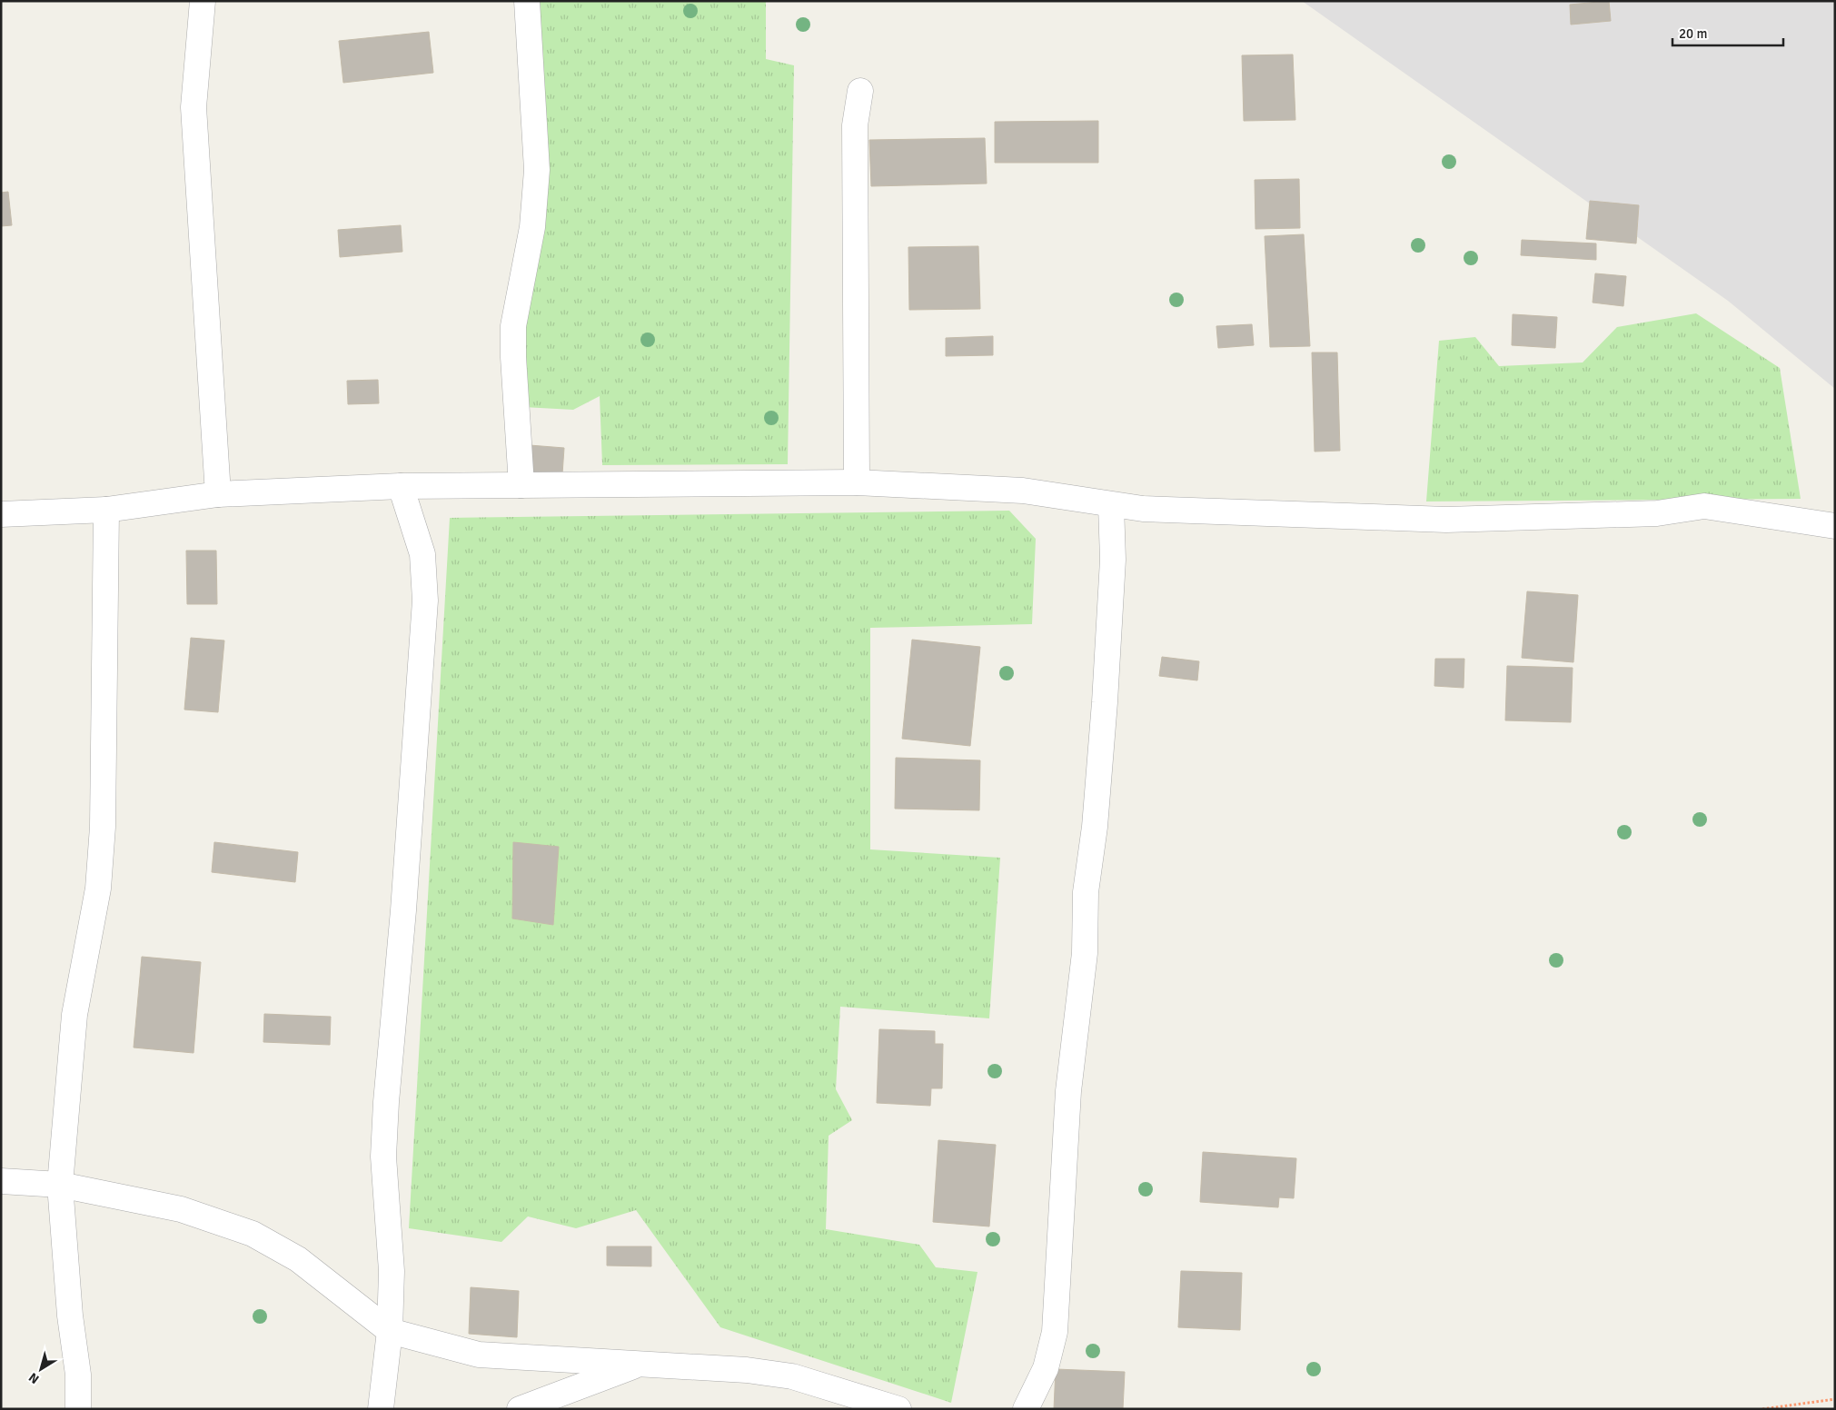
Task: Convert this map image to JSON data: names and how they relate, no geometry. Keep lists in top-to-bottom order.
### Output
{
  "scale_bar": "20 m",
  "north": "bottom left"
}
